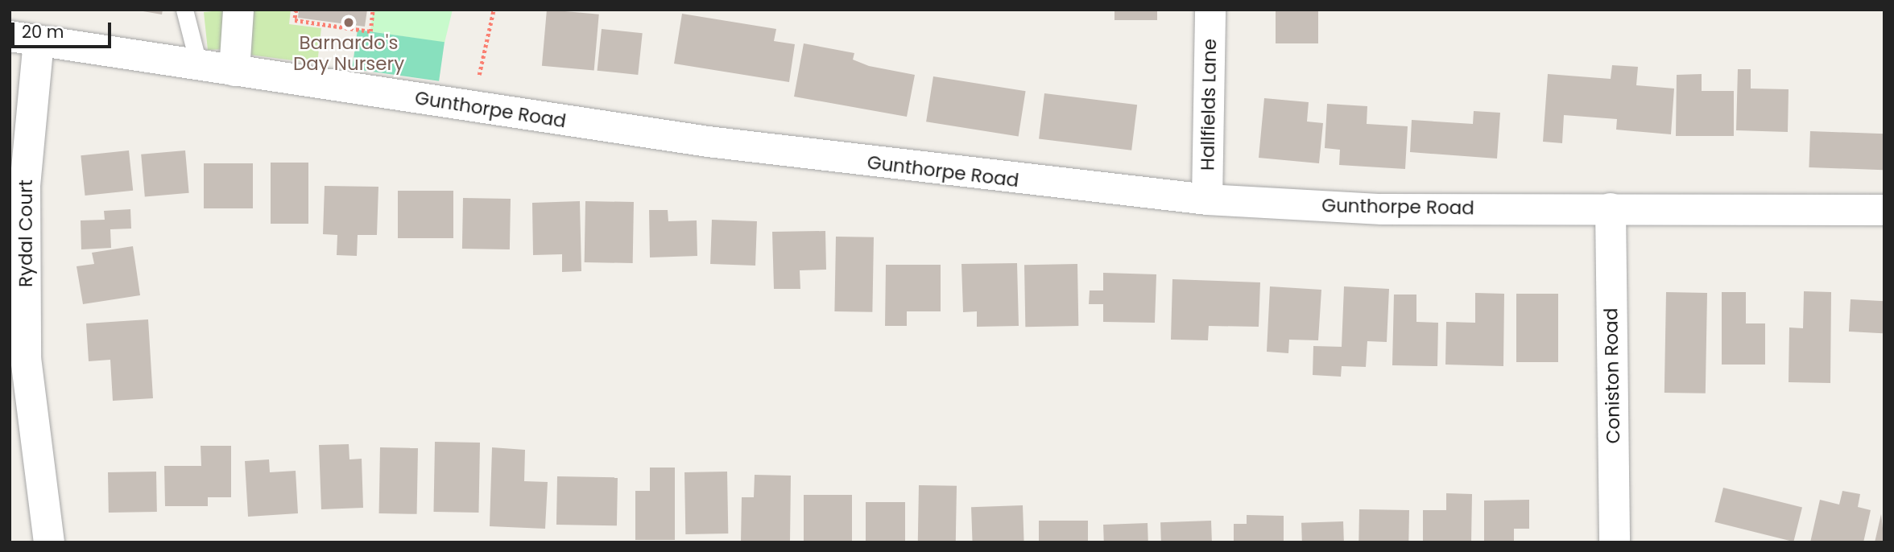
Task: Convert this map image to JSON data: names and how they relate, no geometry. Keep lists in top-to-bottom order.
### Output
{
  "streets": {
    "street": [
      "Hallfields Lane",
      "Gunthorpe Road",
      "Rydal Court",
      "Coniston Road"
    ]
  },
  "crossings": [
    ["Hallfields Lane", "Gunthorpe Road"],
    ["Gunthorpe Road", "Rydal Court"],
    ["Gunthorpe Road", "Coniston Road"]
  ],
  "places": ["Barnardo's Day Nursery"],
  "scale_bar": "20 m"
}
